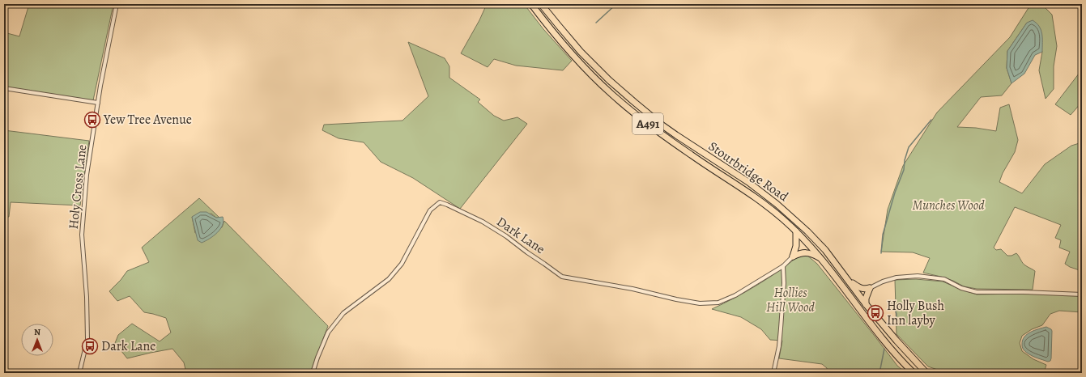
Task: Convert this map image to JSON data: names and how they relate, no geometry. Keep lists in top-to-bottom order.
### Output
{
  "streets": {
    "highway": ["A491", "Stourbridge Road"],
    "street": ["Holy Cross Lane", "Dark Lane"]
  },
  "parks": ["Munches Wood", "Hollies Hill Wood"],
  "places": {
    "bus stop": ["Yew Tree Avenue", "Holly Bush Inn layby", "Dark Lane"]
  },
  "north": "top"
}
